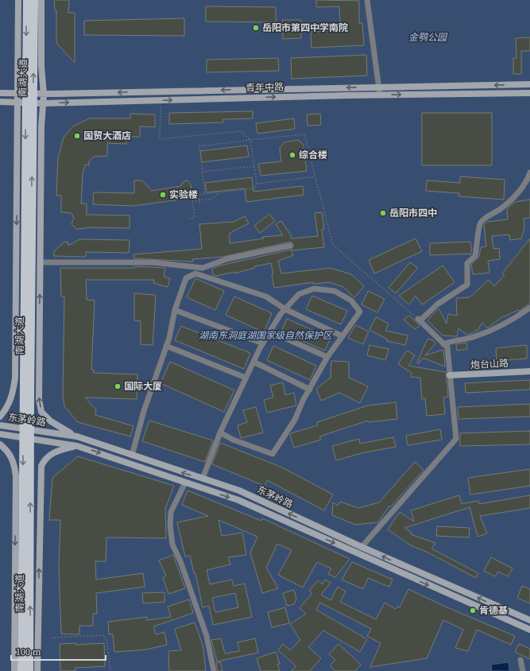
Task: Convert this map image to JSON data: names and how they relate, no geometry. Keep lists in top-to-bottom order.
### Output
{
  "streets": {
    "main road": [
      "南湖大道",
      "青年中路",
      "炮台山路",
      "东茅岭路"
    ]
  },
  "crossings": [
    ["南湖大道", "青年中路"],
    ["南湖大道", "东茅岭路"]
  ],
  "parks": ["金鹗公园", "湖南东洞庭湖国家级自然保护区"],
  "places": [
    "岳阳市第四中学南院",
    "国贸大酒店",
    "综合楼",
    "实验楼",
    "岳阳市四中",
    "国际大厦",
    "肯德基"
  ],
  "scale_bar": "100 m"
}
